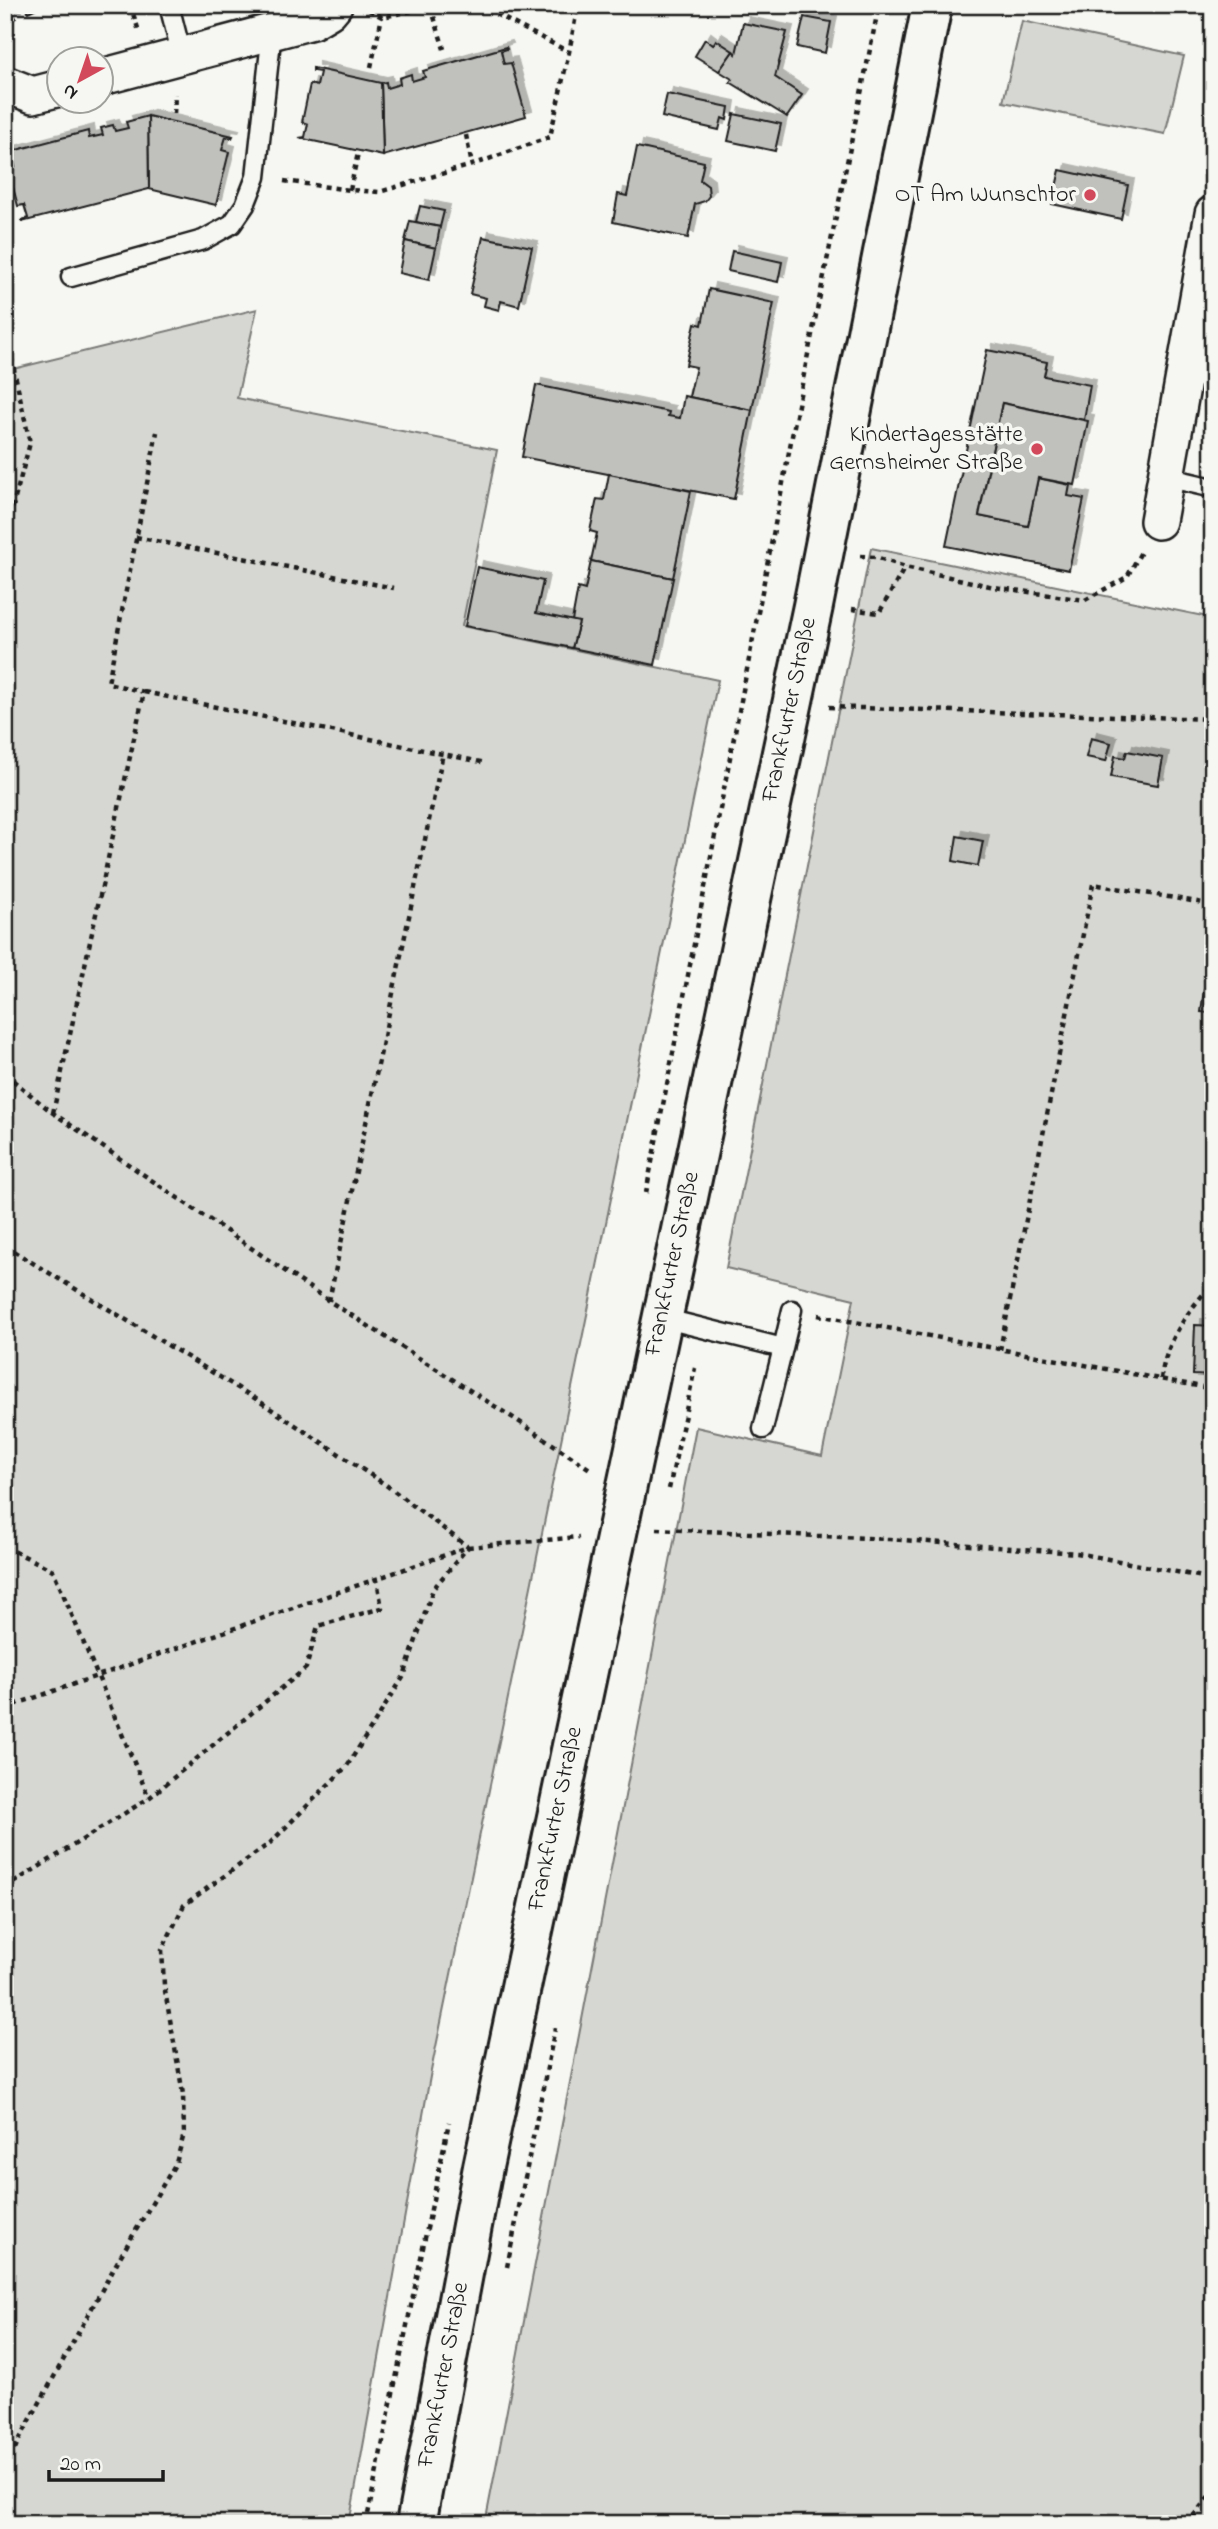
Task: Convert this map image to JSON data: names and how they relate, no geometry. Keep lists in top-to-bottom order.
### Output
{
  "streets": {
    "main road": ["Frankfurter Straße"]
  },
  "places": ["OT Am Wunschtor", "Kindertagesstätte Gernsheimer Straße"],
  "scale_bar": "20 m",
  "north": "bottom left"
}
